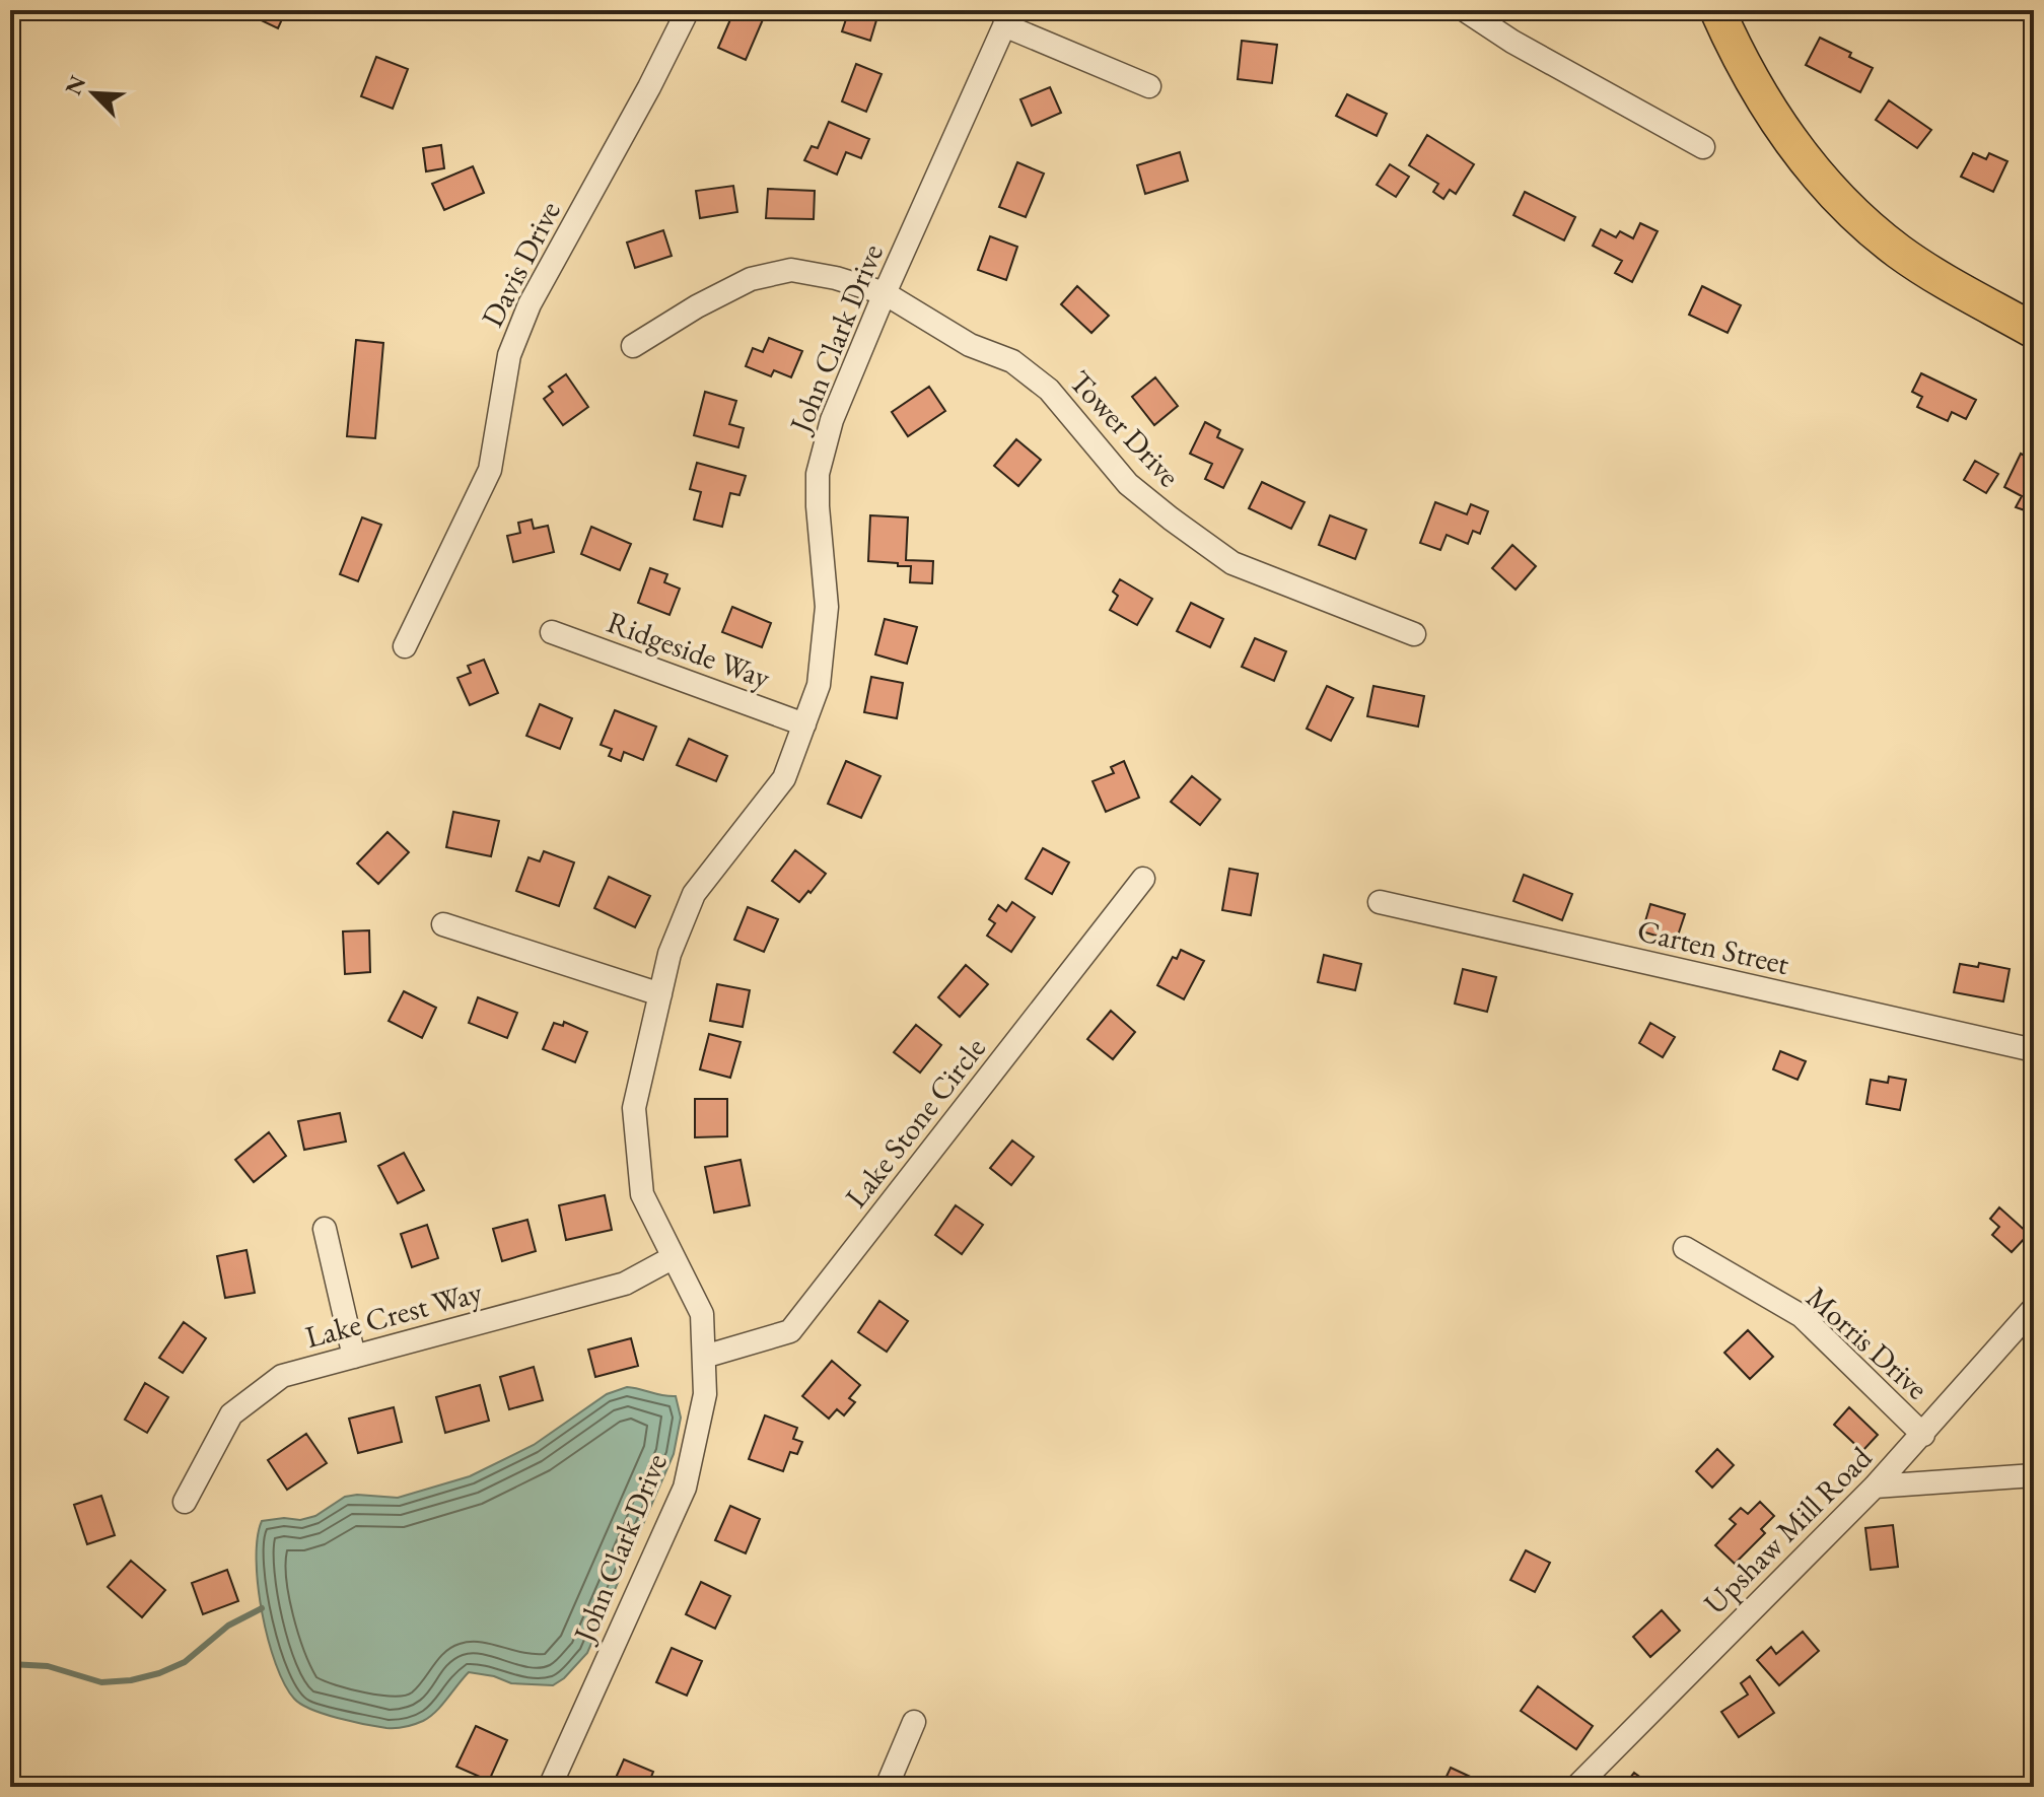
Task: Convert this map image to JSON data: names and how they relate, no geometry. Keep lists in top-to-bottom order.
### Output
{
  "streets": {
    "street": [
      "Davis Drive",
      "John Clark Drive",
      "Tower Drive",
      "Ridgeside Way",
      "Carten Street",
      "Lake Stone Circle",
      "Lake Crest Way",
      "Morris Drive",
      "Upshaw Mill Road"
    ]
  },
  "crossings": [
    ["John Clark Drive", "Tower Drive"],
    ["John Clark Drive", "Ridgeside Way"],
    ["John Clark Drive", "Lake Stone Circle"],
    ["John Clark Drive", "Lake Crest Way"],
    ["Morris Drive", "Upshaw Mill Road"]
  ],
  "north": "top left"
}
